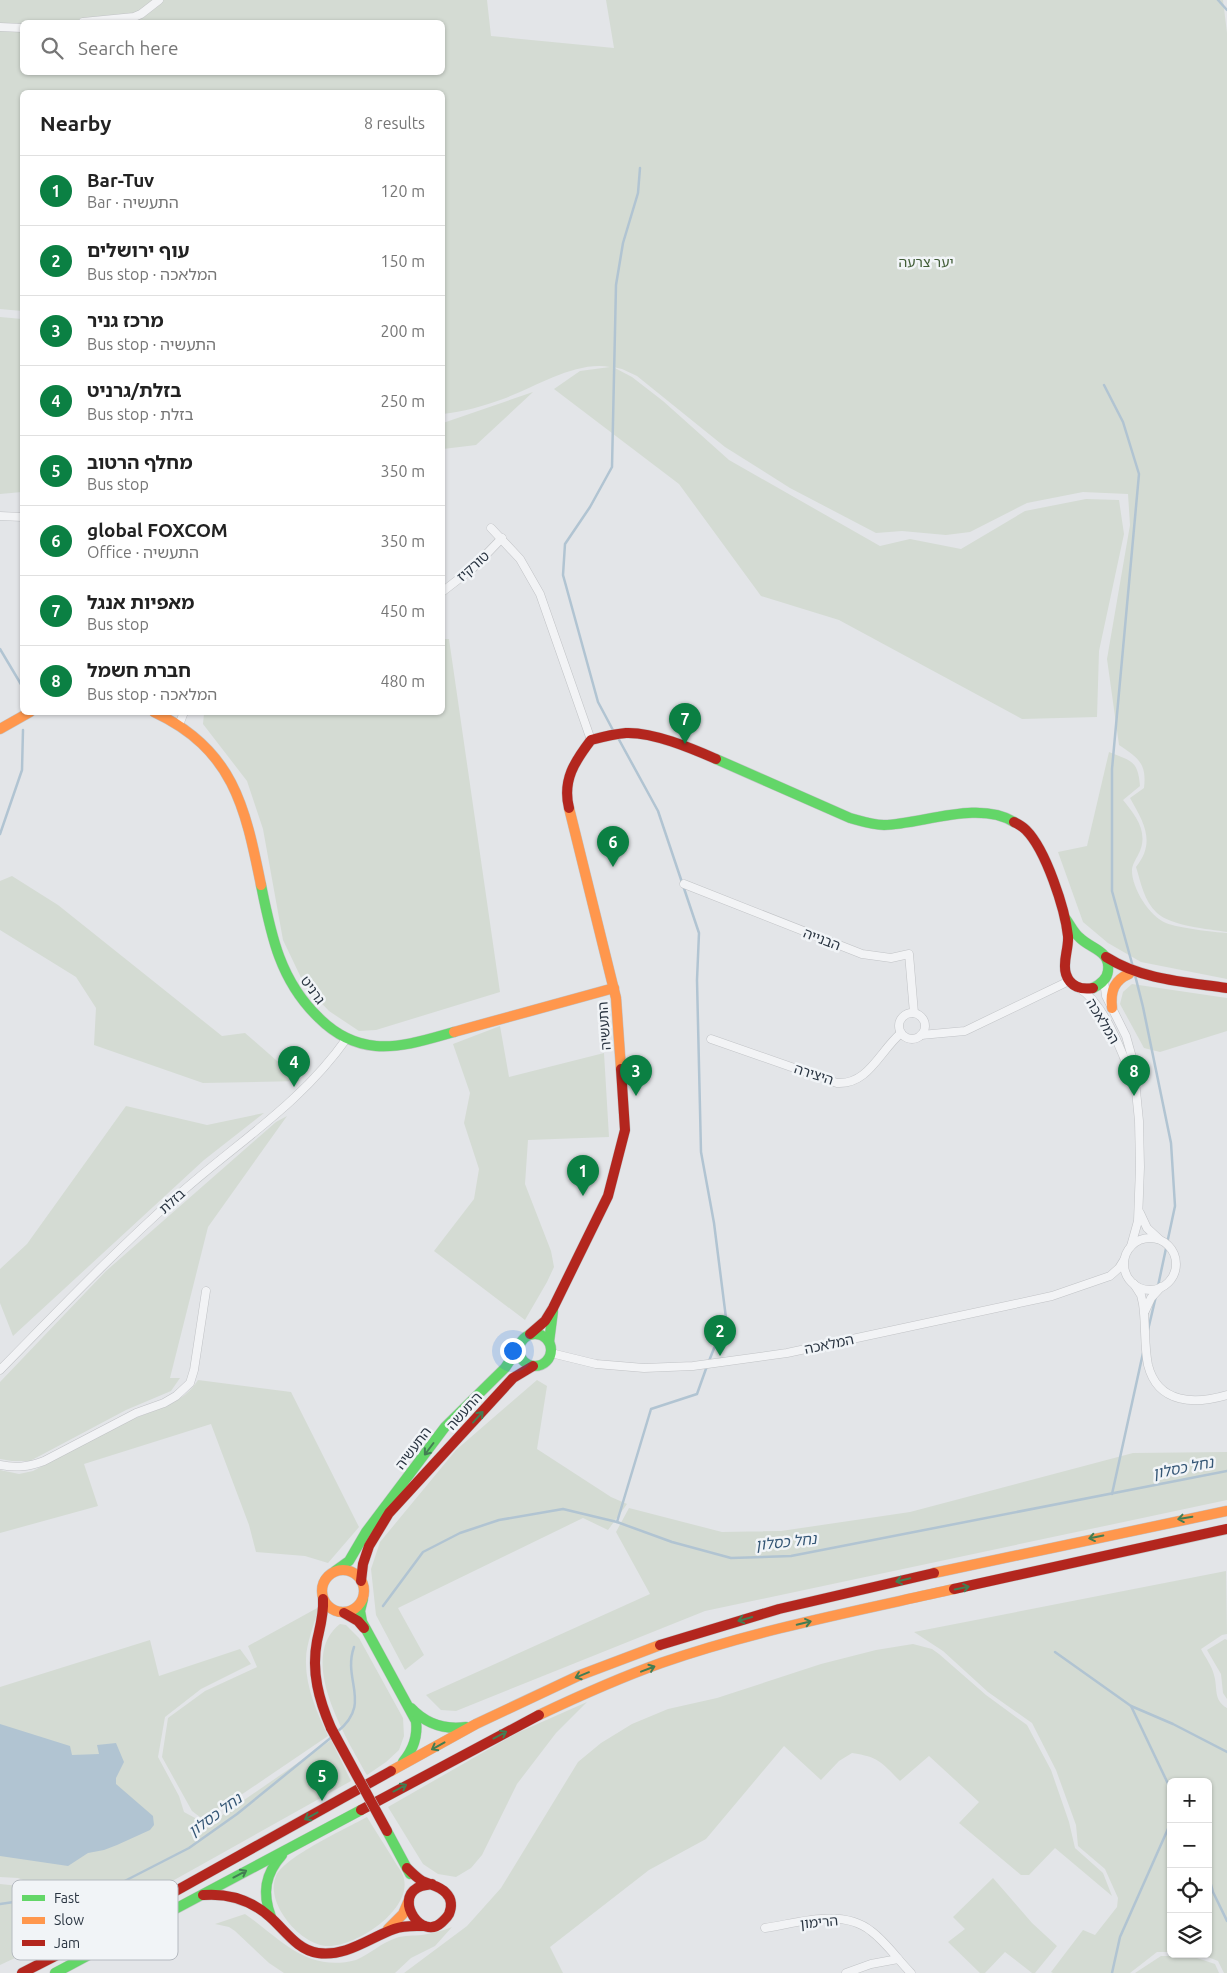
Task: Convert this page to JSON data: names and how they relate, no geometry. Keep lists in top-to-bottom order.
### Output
{
  "streets": {
    "main road": ["גרניט", "התעשיה", "התעשה"],
    "street": [
      "טורקיז",
      "הבנייה",
      "המלאכה",
      "היצירה",
      "בזלת",
      "הרימון"
    ]
  },
  "crossings": [
    ["הבנייה", "היצירה"],
    ["גרניט", "התעשיה"],
    ["גרניט", "בזלת"],
    ["המלאכה", "התעשיה"],
    ["המלאכה", "התעשה"],
    ["התעשיה", "התעשה"]
  ],
  "one_way": ["התעשה"],
  "water": ["נחל כסלון"],
  "parks": ["יער צרעה"],
  "legend": ["Fast", "Slow", "Jam"],
  "page": {
    "search": "Search here",
    "heading": ["Nearby", "8 results"],
    "list": [
      {
        "mark": "1",
        "name": "Bar-Tuv",
        "note": "Bar · התעשיה",
        "value": "120 m"
      },
      {
        "mark": "2",
        "name": "עוף ירושלים",
        "note": "Bus stop · המלאכה",
        "value": "150 m"
      },
      {
        "mark": "3",
        "name": "מרכז גניר",
        "note": "Bus stop · התעשיה",
        "value": "200 m"
      },
      {
        "mark": "4",
        "name": "בזלת/גרניט",
        "note": "Bus stop · בזלת",
        "value": "250 m"
      },
      {
        "mark": "5",
        "name": "מחלף הרטוב",
        "note": "Bus stop",
        "value": "350 m"
      },
      {
        "mark": "6",
        "name": "global FOXCOM",
        "note": "Office · התעשיה",
        "value": "350 m"
      },
      {
        "mark": "7",
        "name": "מאפיות אנגל",
        "note": "Bus stop",
        "value": "450 m"
      },
      {
        "mark": "8",
        "name": "חברת חשמל",
        "note": "Bus stop · המלאכה",
        "value": "480 m"
      }
    ],
    "pins": [
      "7",
      "6",
      "4",
      "3",
      "8",
      "1",
      "2",
      "5"
    ],
    "map_buttons": ["+", "−"]
  }
}
